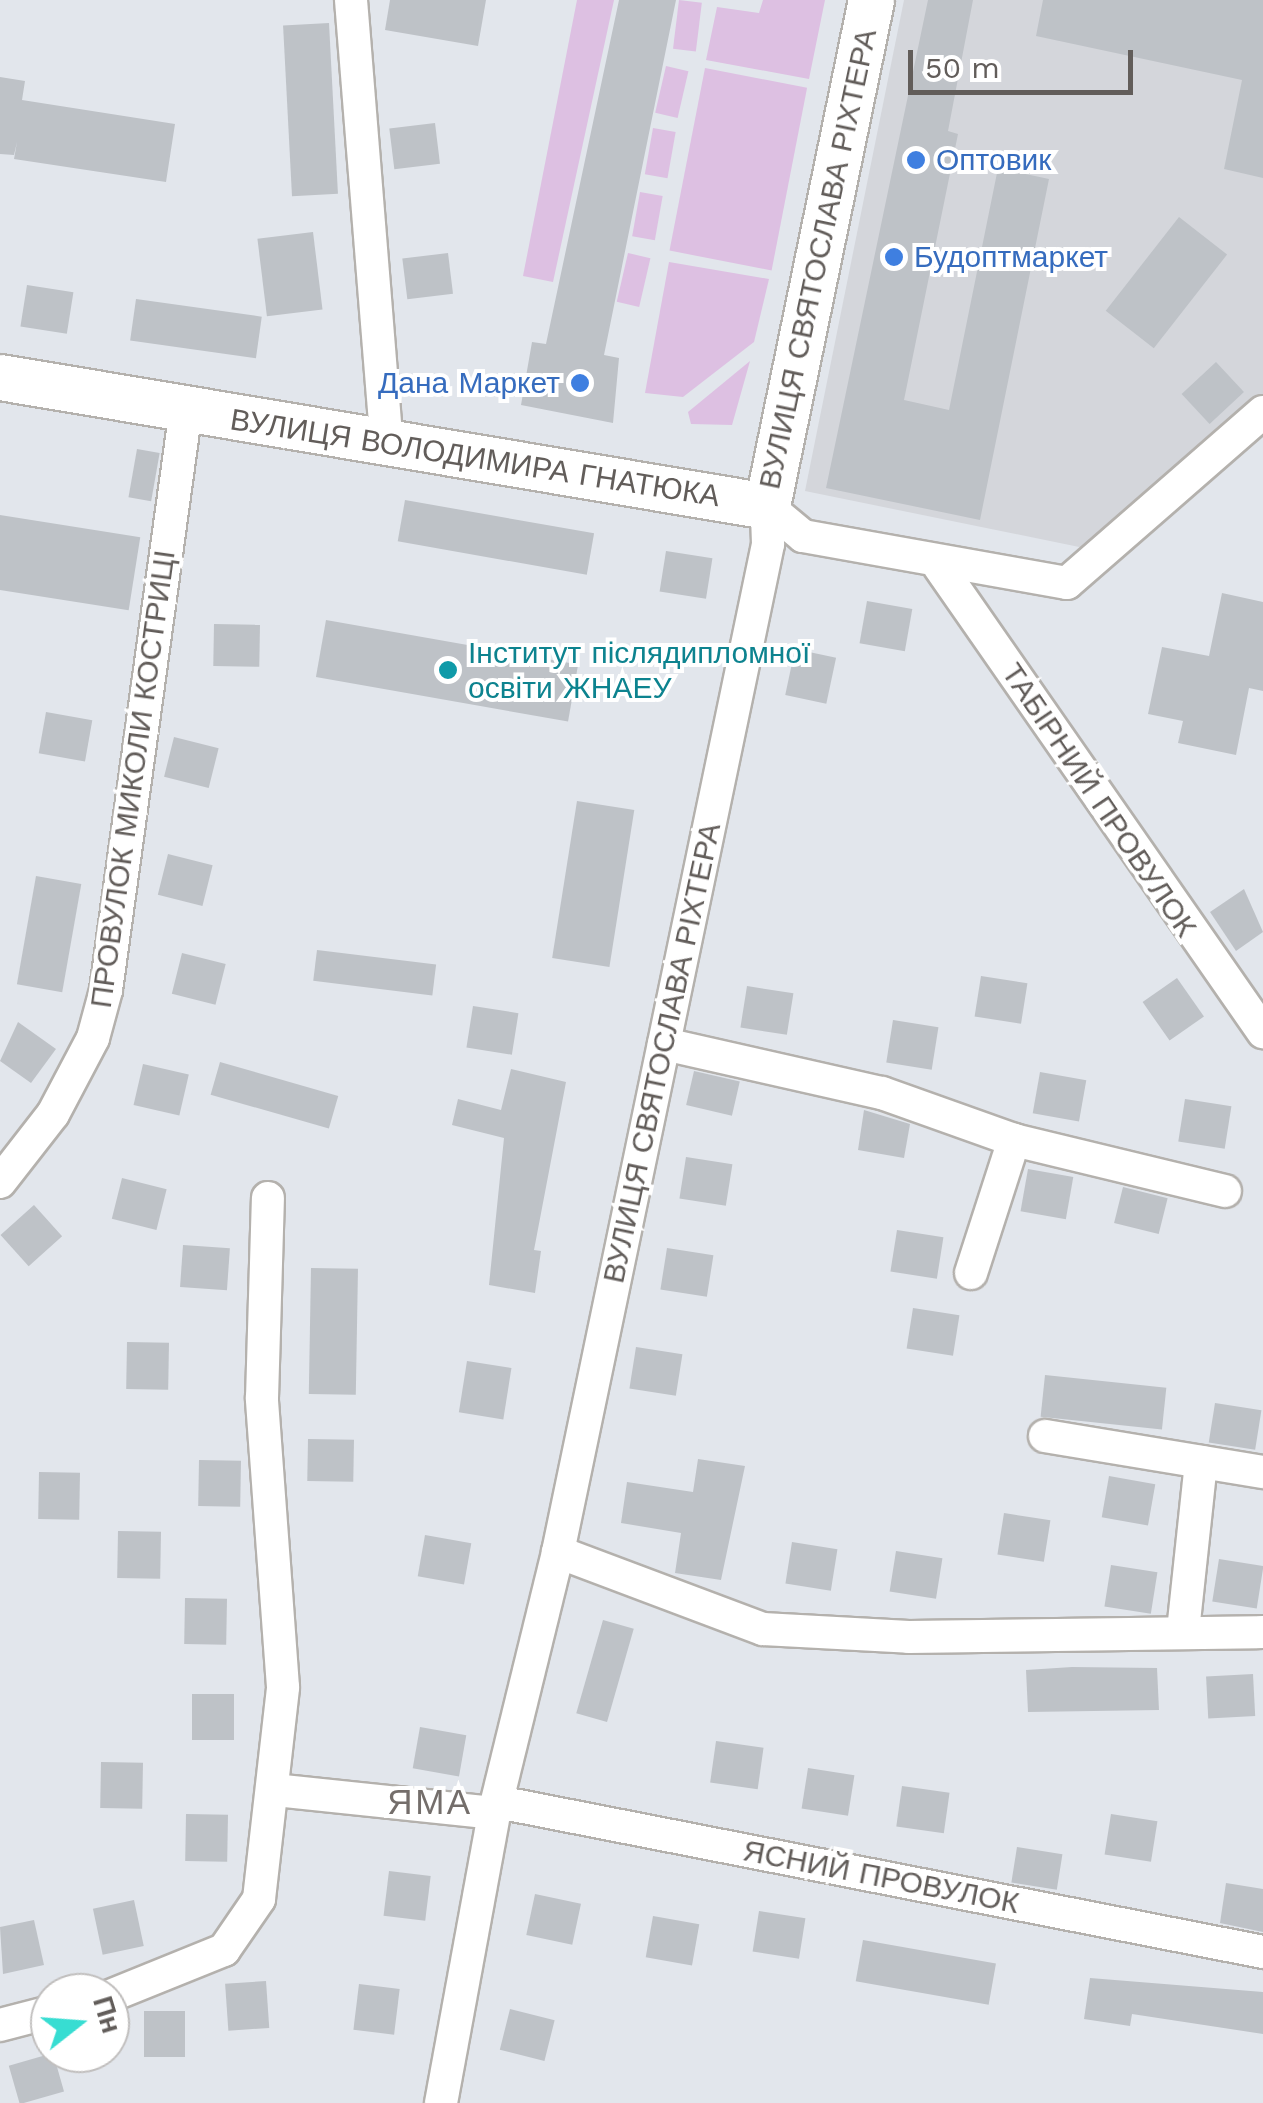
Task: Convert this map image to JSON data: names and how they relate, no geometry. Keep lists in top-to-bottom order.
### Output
{
  "streets": {
    "main road": ["ВУЛИЦЯ СВЯТОСЛАВА РІХТЕРА", "ВУЛИЦЯ ВОЛОДИМИРА ГНАТЮКА"],
    "street": ["ПРОВУЛОК МИКОЛИ КОСТРИЦІ", "ТАБІРНИЙ ПРОВУЛОК", "ЯСНИЙ ПРОВУЛОК"]
  },
  "crossings": [
    ["ВУЛИЦЯ СВЯТОСЛАВА РІХТЕРА", "ВУЛИЦЯ ВОЛОДИМИРА ГНАТЮКА"],
    ["ВУЛИЦЯ СВЯТОСЛАВА РІХТЕРА", "ЯСНИЙ ПРОВУЛОК"],
    ["ВУЛИЦЯ ВОЛОДИМИРА ГНАТЮКА", "ПРОВУЛОК МИКОЛИ КОСТРИЦІ"],
    ["ВУЛИЦЯ ВОЛОДИМИРА ГНАТЮКА", "ТАБІРНИЙ ПРОВУЛОК"]
  ],
  "districts": ["ЯМА"],
  "places": [
    "Оптовик",
    "Будоптмаркет",
    "Дана Маркет",
    "Інститут післядипломної освіти ЖНАЕУ"
  ],
  "scale_bar": "50 m",
  "north": "right"
}
